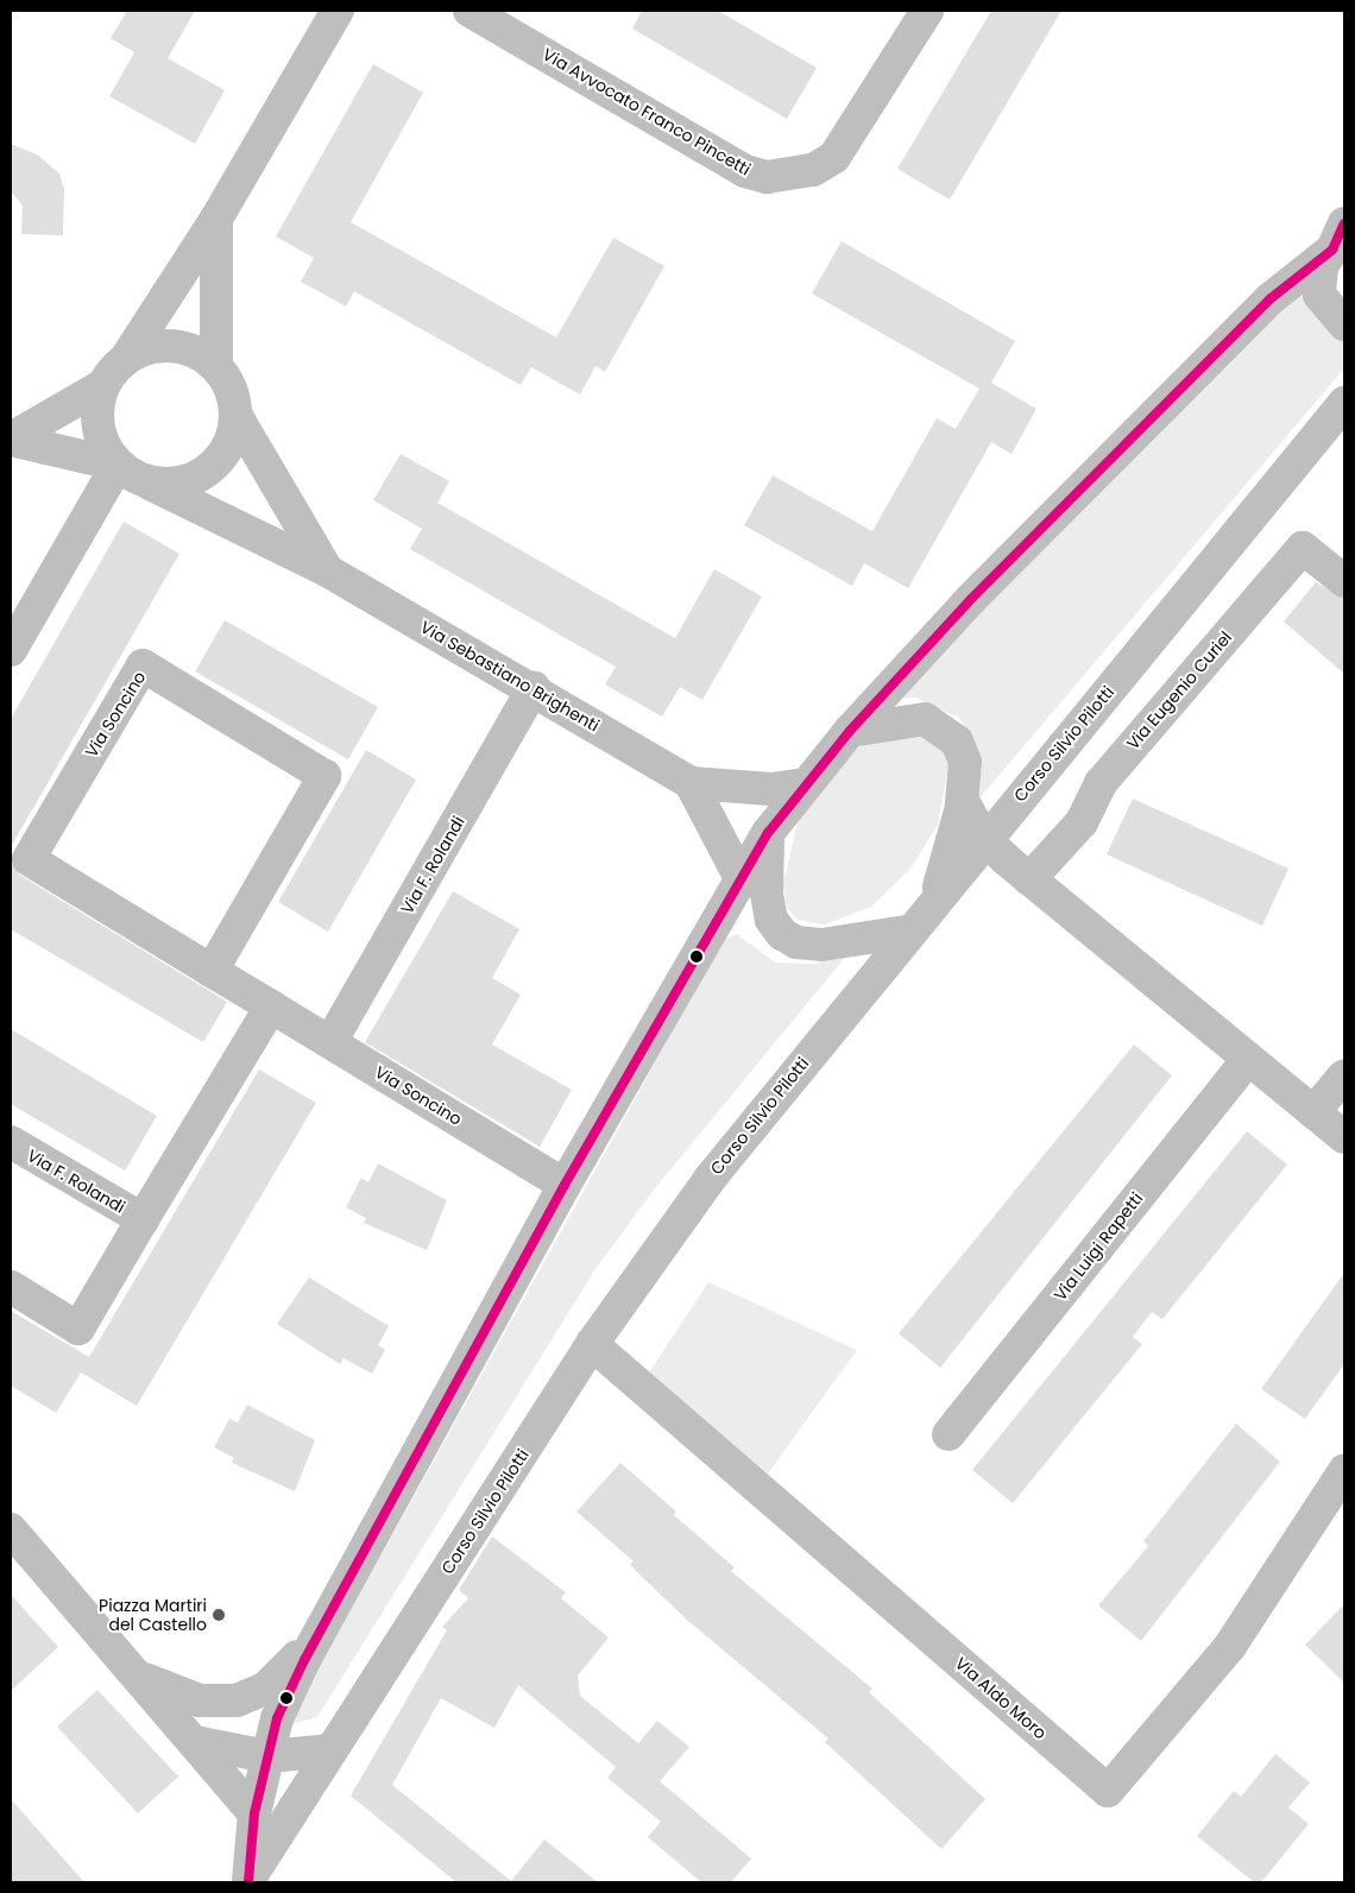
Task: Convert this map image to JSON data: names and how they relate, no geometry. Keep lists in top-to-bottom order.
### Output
{
  "streets": {
    "street": [
      "Via Avvocato Franco Pincetti",
      "Via Sebastiano Brighenti",
      "Via Eugenio Curiel",
      "Via Soncino",
      "Corso Silvio Pilotti",
      "Via F. Rolandi",
      "Via Luigi Rapetti",
      "Via Aldo Moro"
    ]
  },
  "crossings": [
    ["Via Sebastiano Brighenti", "Via F. Rolandi"],
    ["Via Soncino", "Via F. Rolandi"],
    ["Corso Silvio Pilotti", "Via Aldo Moro"]
  ],
  "places": ["Piazza Martiri del Castello"]
}
